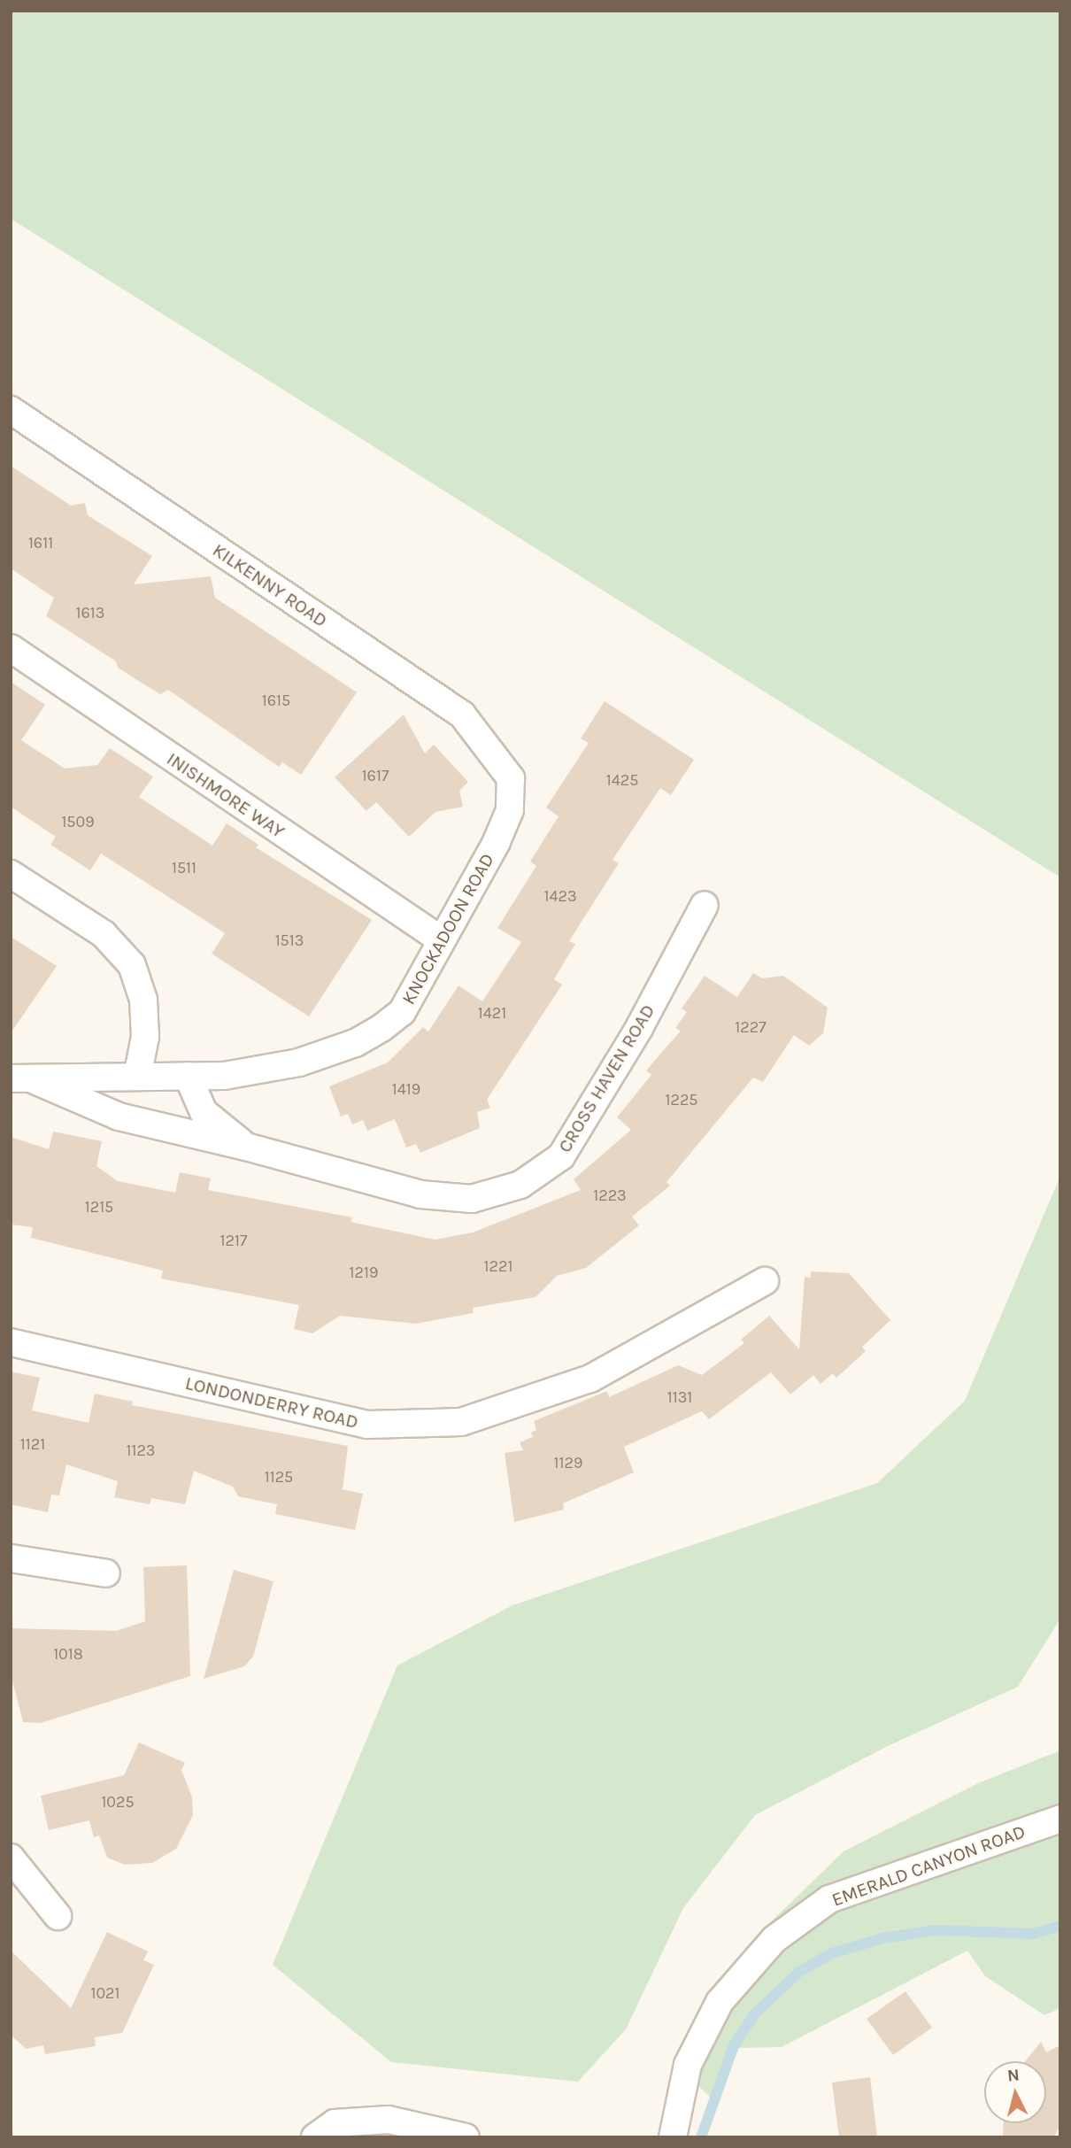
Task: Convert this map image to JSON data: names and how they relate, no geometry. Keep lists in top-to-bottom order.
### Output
{
  "streets": {
    "street": [
      "KILKENNY ROAD",
      "INISHMORE WAY",
      "KNOCKADOON ROAD",
      "CROSS HAVEN ROAD",
      "LONDONDERRY ROAD",
      "EMERALD CANYON ROAD"
    ]
  },
  "crossings": [
    ["KILKENNY ROAD", "KNOCKADOON ROAD"],
    ["INISHMORE WAY", "KNOCKADOON ROAD"],
    ["KNOCKADOON ROAD", "CROSS HAVEN ROAD"]
  ],
  "house_numbers": [
    "1611",
    "1613",
    "1615",
    "1617",
    "1425",
    "1509",
    "1511",
    "1423",
    "1513",
    "1421",
    "1227",
    "1419",
    "1225",
    "1223",
    "1215",
    "1217",
    "1221",
    "1219",
    "1131",
    "1121",
    "1123",
    "1129",
    "1125",
    "1018",
    "1025",
    "1021"
  ],
  "north": "top"
}
